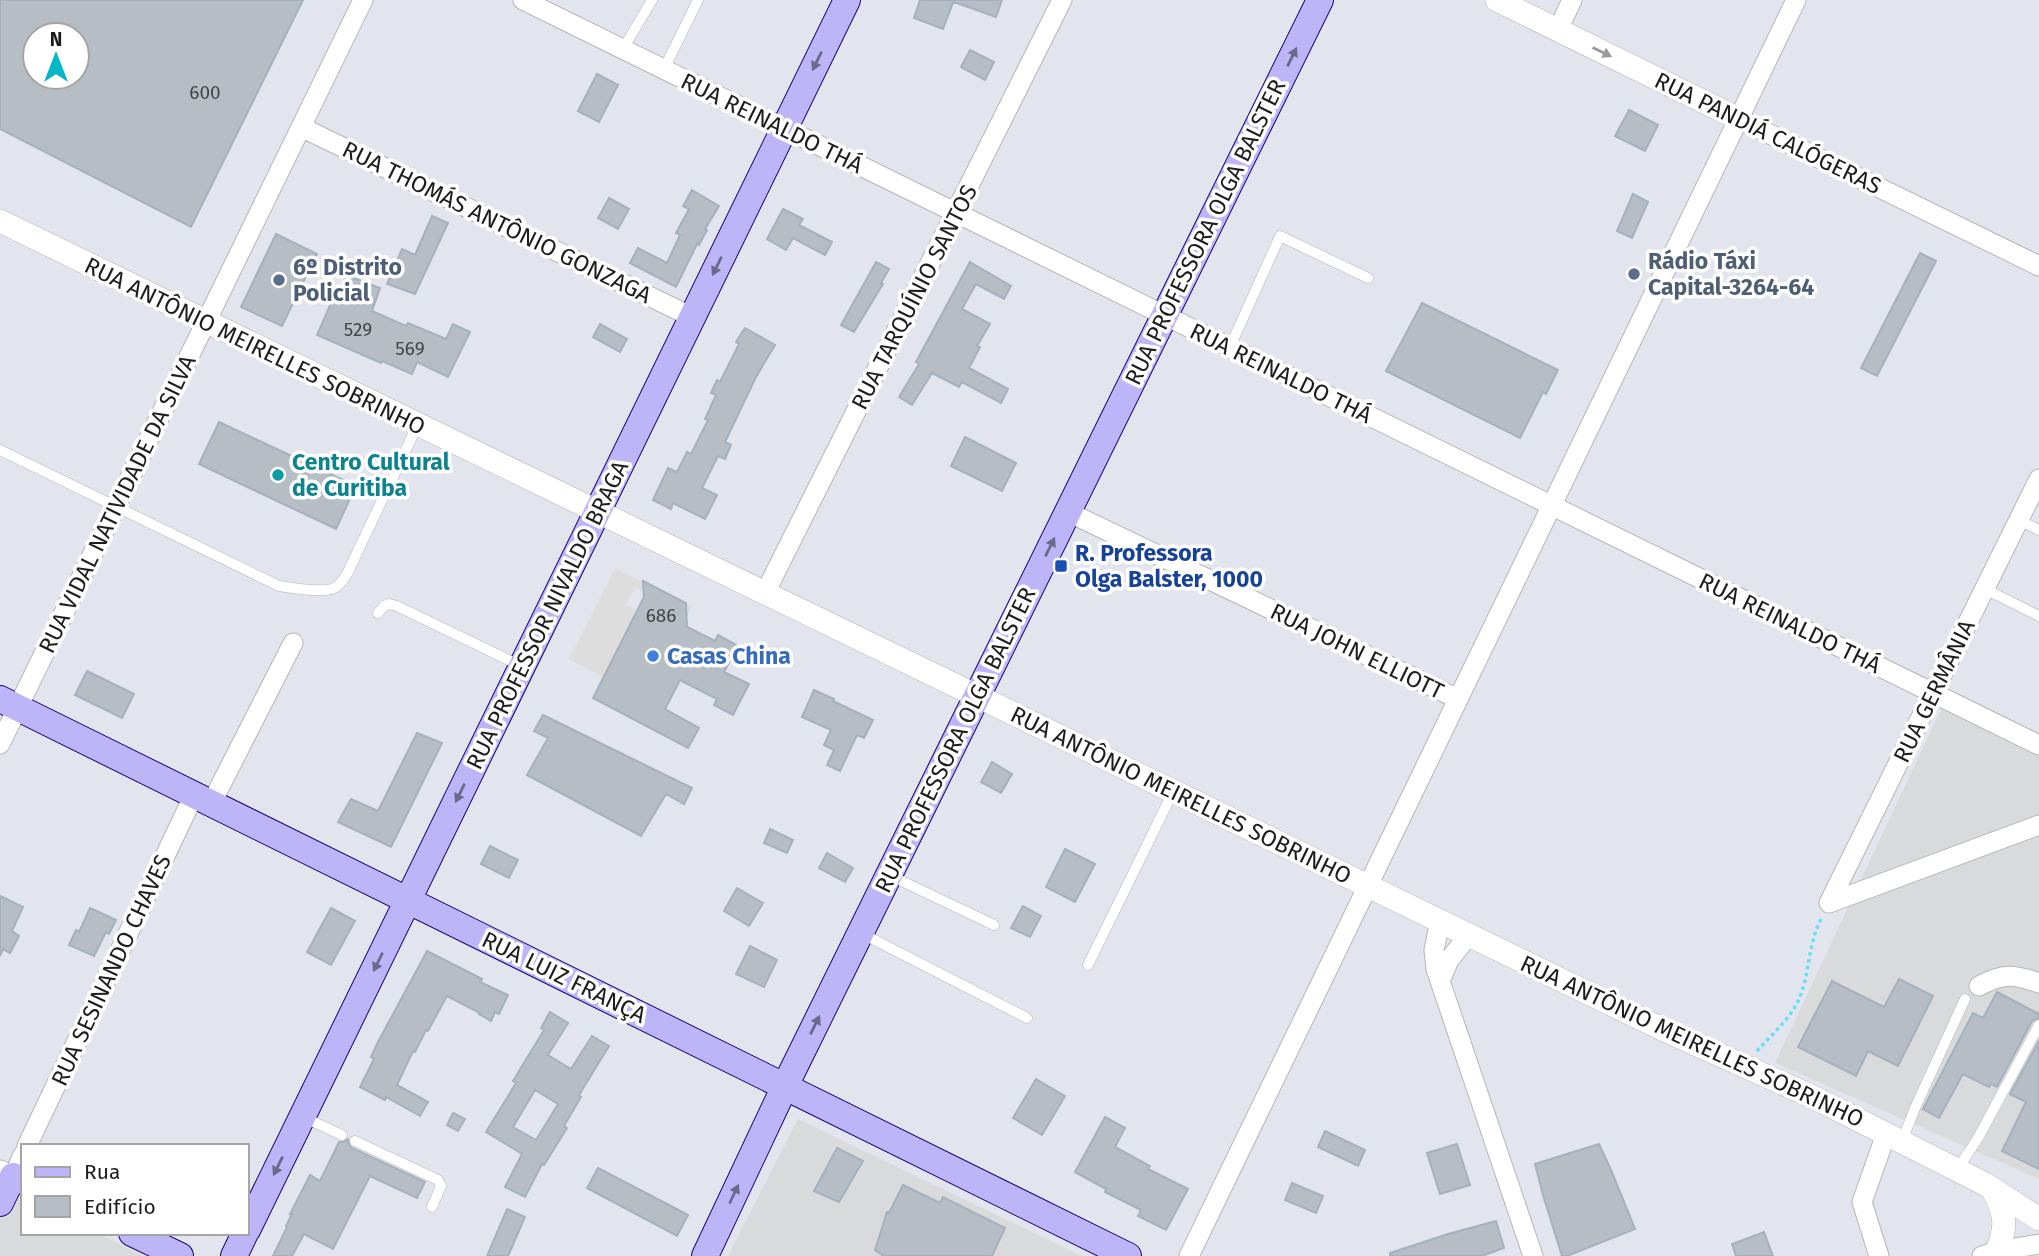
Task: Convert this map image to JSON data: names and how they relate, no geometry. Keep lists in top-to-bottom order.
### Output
{
  "streets": {
    "main road": ["RUA PROFESSORA OLGA BALSTER", "RUA PROFESSOR NIVALDO BRAGA", "RUA LUIZ FRANÇA"],
    "street": [
      "RUA REINALDO THÁ",
      "RUA PANDIÁ CALÓGERAS",
      "RUA THOMÁS ANTÔNIO GONZAGA",
      "RUA TARQUÍNIO SANTOS",
      "RUA ANTÔNIO MEIRELLES SOBRINHO",
      "RUA VIDAL NATIVIDADE DA SILVA",
      "RUA JOHN ELLIOTT",
      "RUA GERMÂNIA",
      "RUA SESINANDO CHAVES"
    ]
  },
  "crossings": [
    ["RUA REINALDO THÁ", "RUA PROFESSORA OLGA BALSTER"],
    ["RUA REINALDO THÁ", "RUA TARQUÍNIO SANTOS"],
    ["RUA REINALDO THÁ", "RUA PROFESSOR NIVALDO BRAGA"],
    ["RUA REINALDO THÁ", "RUA GERMÂNIA"],
    ["RUA THOMÁS ANTÔNIO GONZAGA", "RUA VIDAL NATIVIDADE DA SILVA"],
    ["RUA THOMÁS ANTÔNIO GONZAGA", "RUA PROFESSOR NIVALDO BRAGA"],
    ["RUA PROFESSORA OLGA BALSTER", "RUA ANTÔNIO MEIRELLES SOBRINHO"],
    ["RUA PROFESSORA OLGA BALSTER", "RUA JOHN ELLIOTT"],
    ["RUA PROFESSORA OLGA BALSTER", "RUA LUIZ FRANÇA"],
    ["RUA TARQUÍNIO SANTOS", "RUA ANTÔNIO MEIRELLES SOBRINHO"],
    ["RUA ANTÔNIO MEIRELLES SOBRINHO", "RUA VIDAL NATIVIDADE DA SILVA"],
    ["RUA ANTÔNIO MEIRELLES SOBRINHO", "RUA PROFESSOR NIVALDO BRAGA"],
    ["RUA VIDAL NATIVIDADE DA SILVA", "RUA LUIZ FRANÇA"],
    ["RUA PROFESSOR NIVALDO BRAGA", "RUA LUIZ FRANÇA"],
    ["RUA SESINANDO CHAVES", "RUA LUIZ FRANÇA"]
  ],
  "one_way": ["RUA PROFESSORA OLGA BALSTER", "RUA PROFESSOR NIVALDO BRAGA"],
  "places": {
    "other": [
      "Rádio Táxi Capital-3264-64",
      "6º Distrito Policial",
      "Centro Cultural de Curitiba",
      "Casas China"
    ],
    "transit": ["R. Professora Olga Balster, 1000"]
  },
  "house_numbers": [
    "600",
    "529",
    "569",
    "686"
  ],
  "legend": ["Rua", "Edifício"],
  "north": "top"
}
